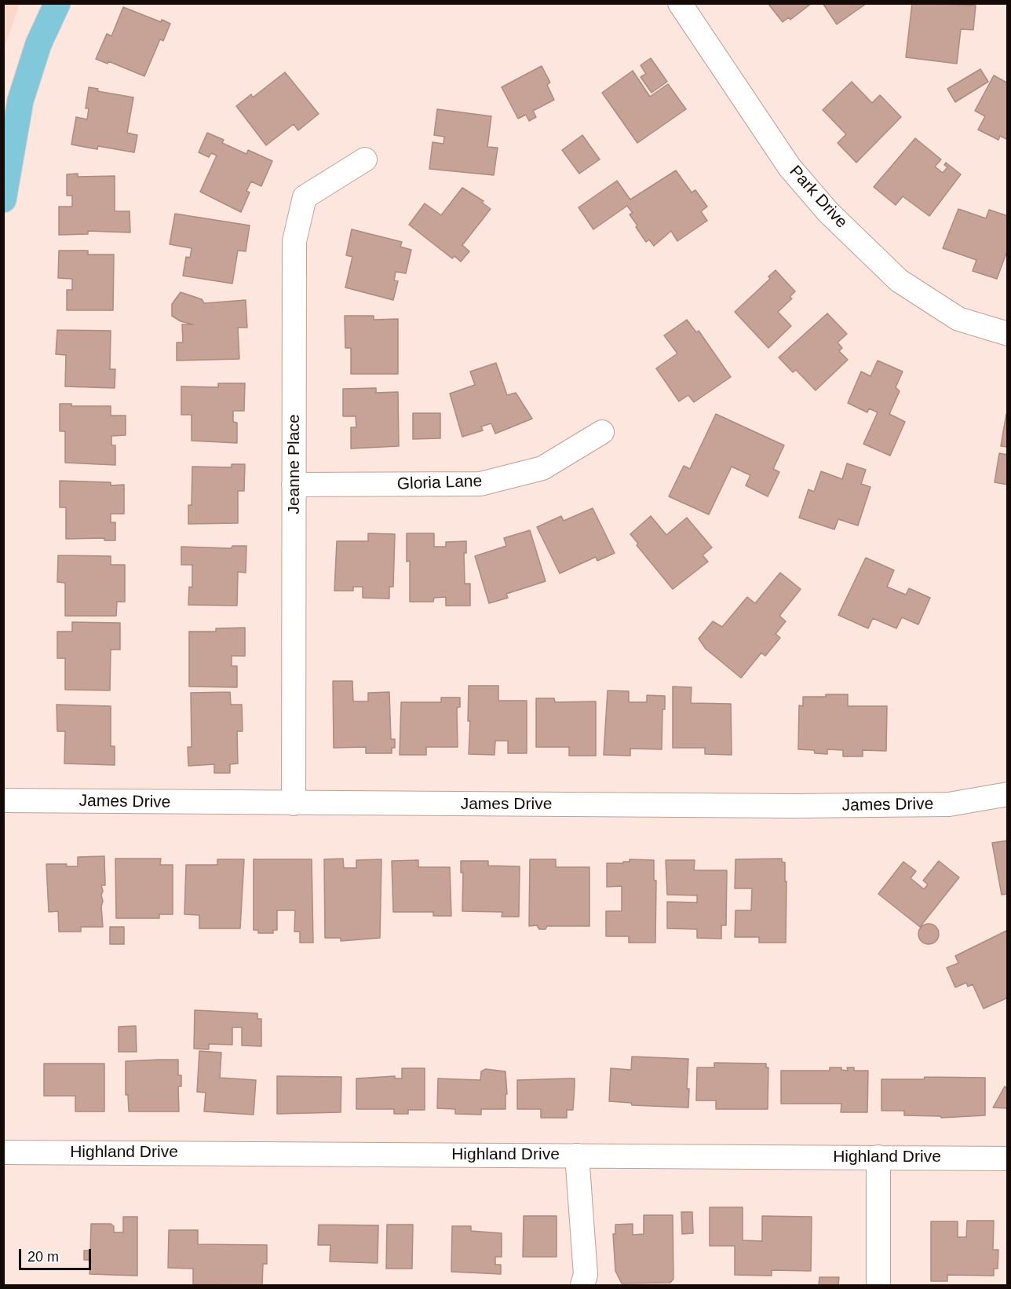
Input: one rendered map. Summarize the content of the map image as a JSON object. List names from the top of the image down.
{
  "streets": {
    "street": [
      "Park Drive",
      "Jeanne Place",
      "Gloria Lane",
      "James Drive",
      "Highland Drive"
    ]
  },
  "crossings": [
    ["Jeanne Place", "Gloria Lane"],
    ["Jeanne Place", "James Drive"]
  ],
  "scale_bar": "20 m"
}
